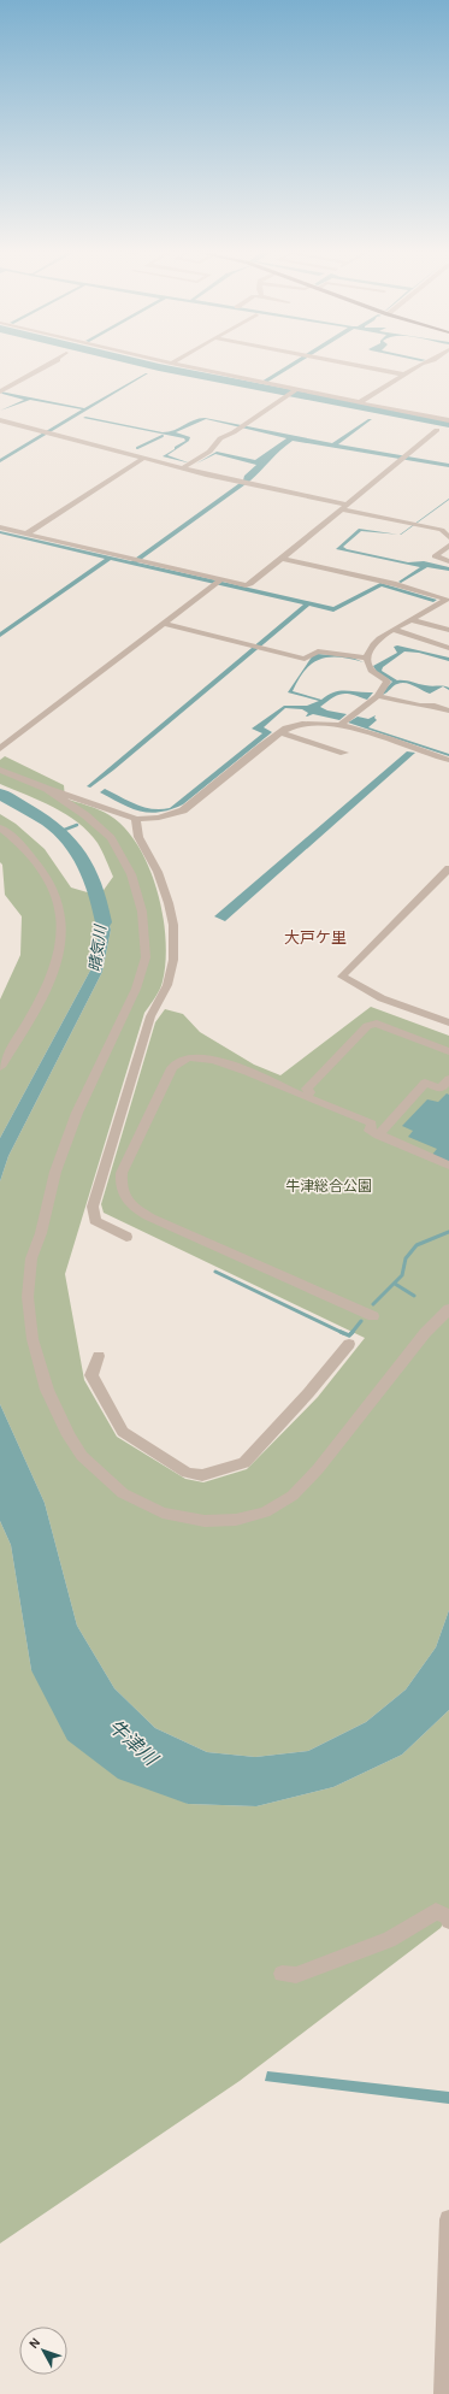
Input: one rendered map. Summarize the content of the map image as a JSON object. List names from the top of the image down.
{
  "districts": ["大戸ケ里"],
  "water": ["晴気川", "牛津川"],
  "parks": ["牛津総合公園"],
  "north": "top left"
}
